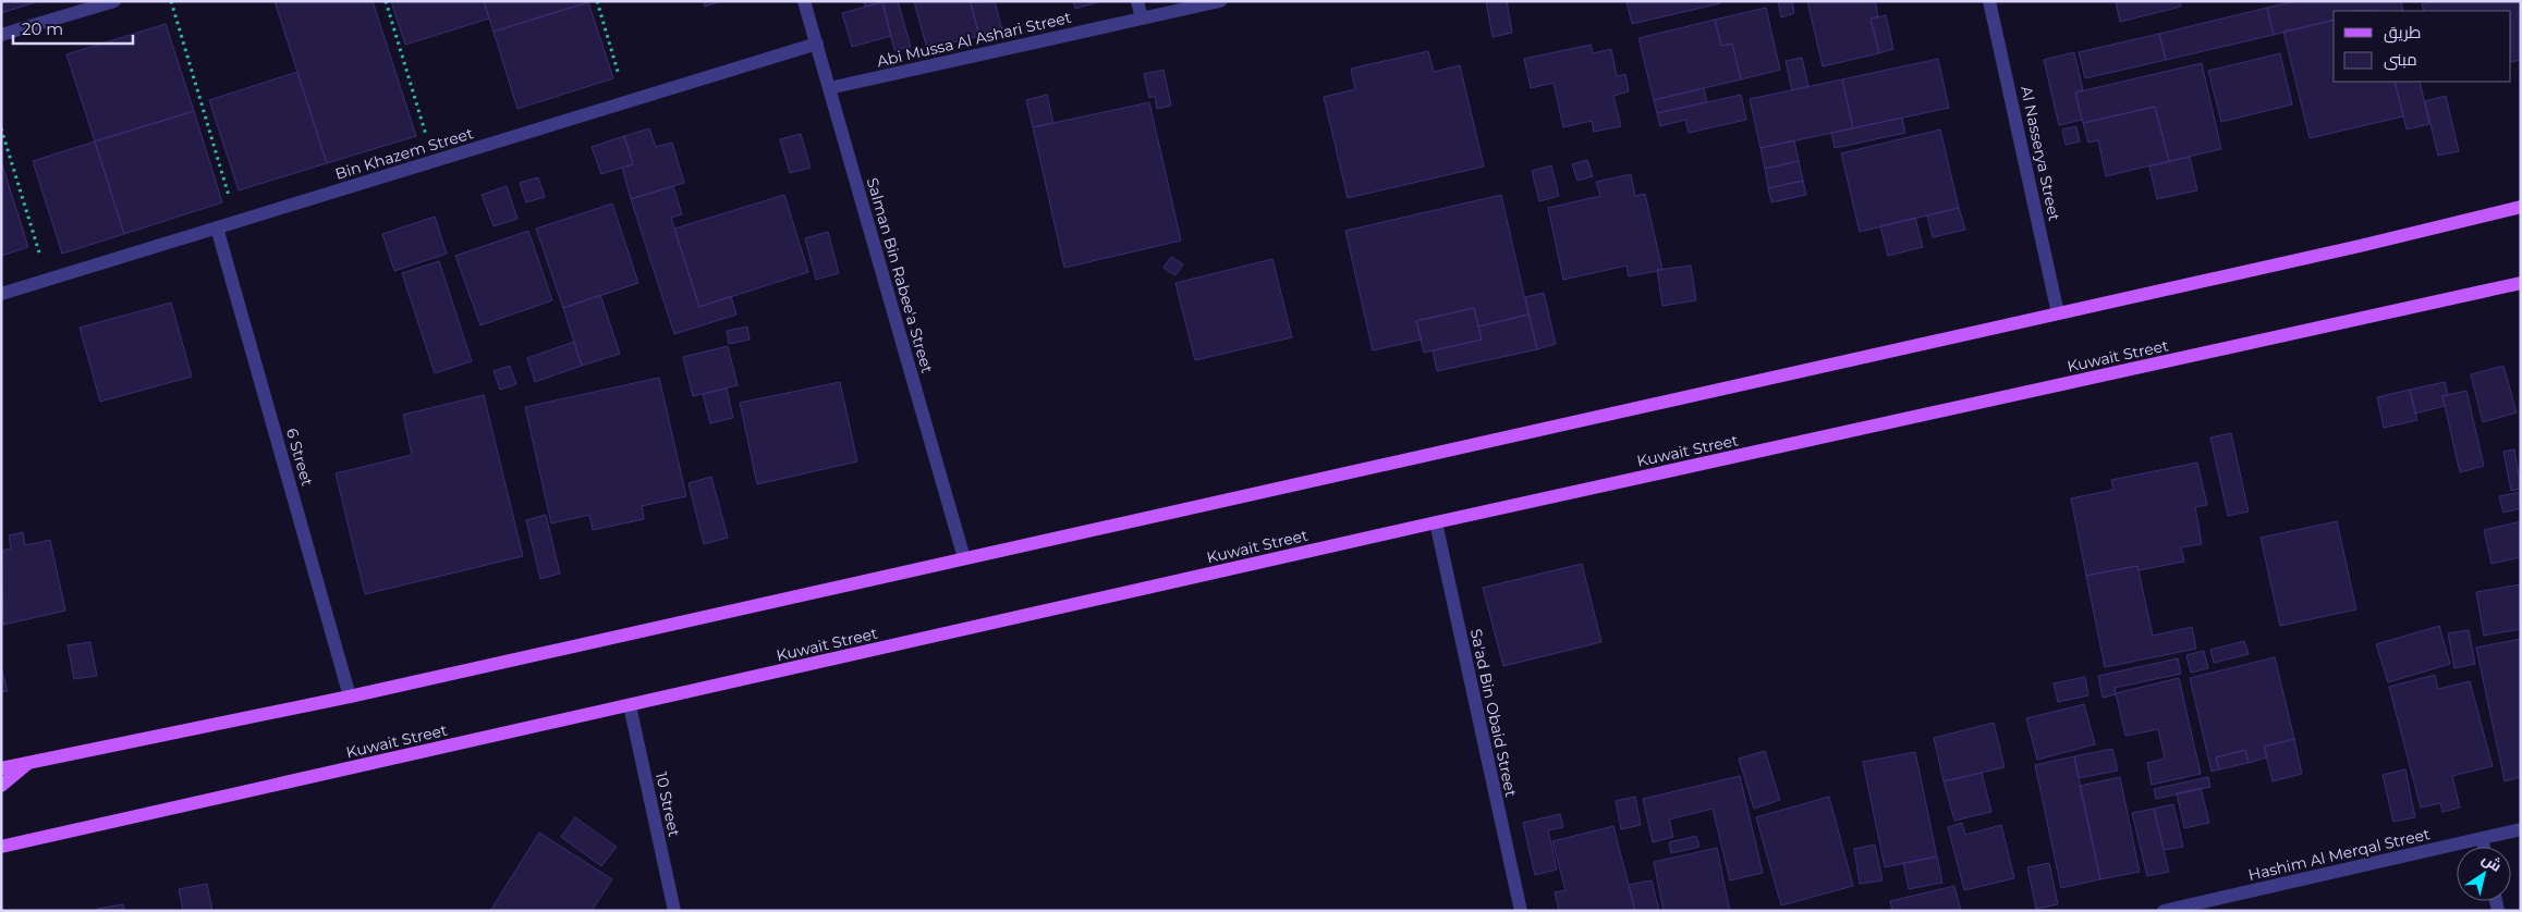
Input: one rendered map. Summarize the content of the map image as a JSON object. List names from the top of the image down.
{
  "streets": {
    "main road": ["Kuwait Street"],
    "street": [
      "Abi Mussa Al Ashari Street",
      "Bin Khazem Street",
      "Al Nasserya Street",
      "Salman Bin Rabee'a Street",
      "6 Street",
      "Sa'ad Bin Obaid Street",
      "10 Street",
      "Hashim Al Merqal Street"
    ]
  },
  "crossings": [
    ["Abi Mussa Al Ashari Street", "Salman Bin Rabee'a Street"],
    ["Bin Khazem Street", "Salman Bin Rabee'a Street"],
    ["Bin Khazem Street", "6 Street"],
    ["Kuwait Street", "Sa'ad Bin Obaid Street"],
    ["Kuwait Street", "10 Street"]
  ],
  "legend": ["طريق", "مبنى"],
  "scale_bar": "20 m",
  "north": "top right"
}
